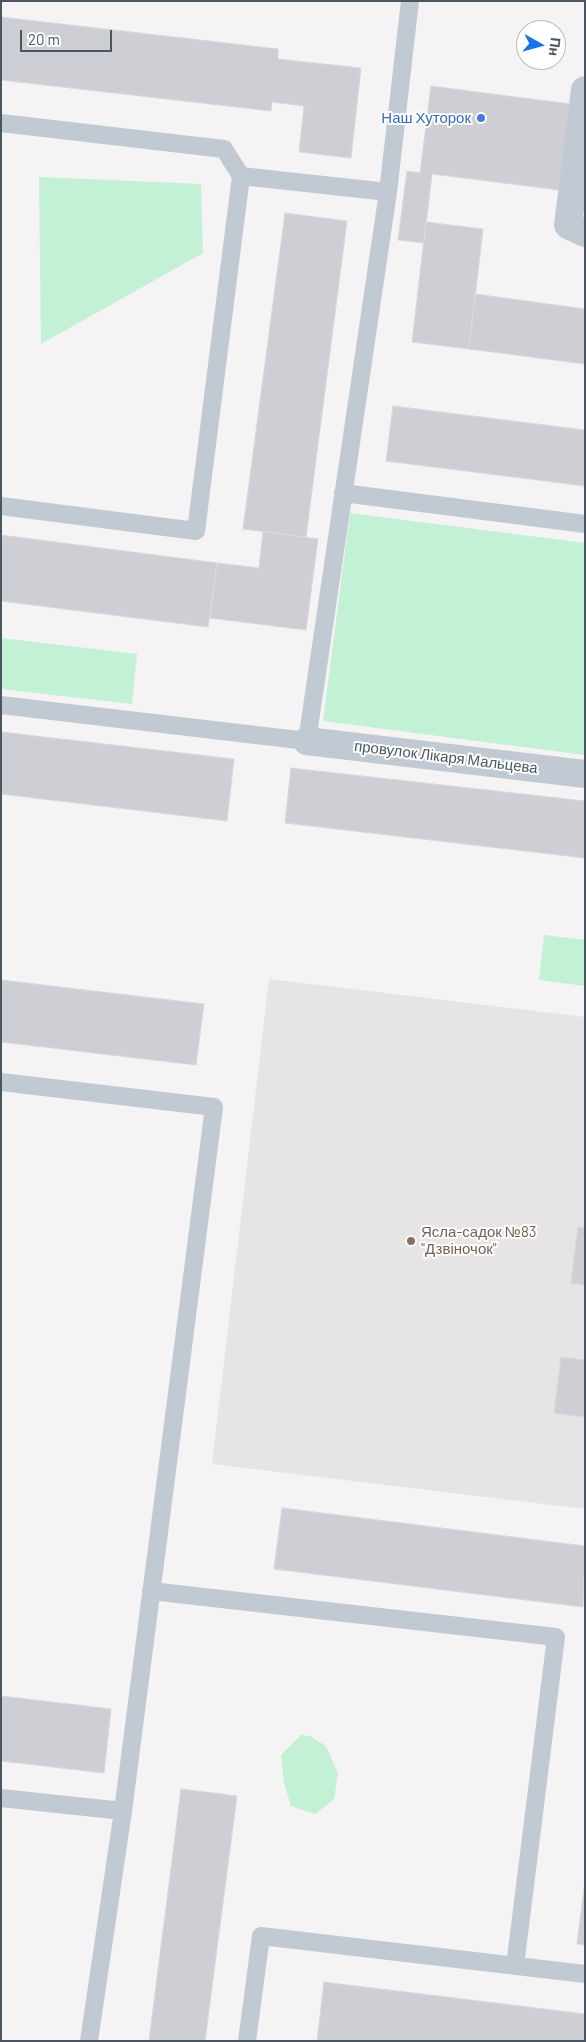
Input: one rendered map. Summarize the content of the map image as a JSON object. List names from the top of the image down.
{
  "streets": {
    "street": ["провулок Лікаря Мальцева"]
  },
  "places": ["Наш Хуторок", "Ясла-садок №83 \"Дзвіночок\""],
  "scale_bar": "20 m",
  "north": "right"
}
